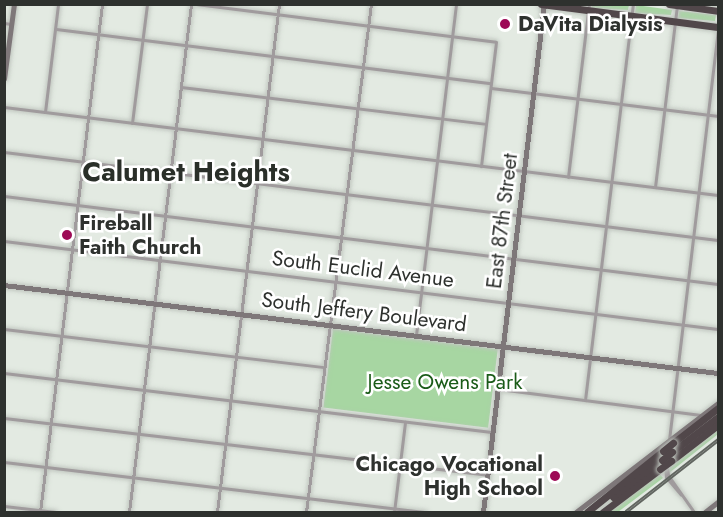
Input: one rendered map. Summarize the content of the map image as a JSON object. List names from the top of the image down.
{
  "streets": {
    "main road": ["East 87th Street", "South Jeffery Boulevard"],
    "street": ["South Euclid Avenue"]
  },
  "crossings": [
    ["East 87th Street", "South Euclid Avenue"],
    ["East 87th Street", "South Jeffery Boulevard"]
  ],
  "districts": ["Calumet Heights"],
  "parks": ["Jesse Owens Park"],
  "places": ["DaVita Dialysis", "Fireball Faith Church", "Chicago Vocational High School"]
}
